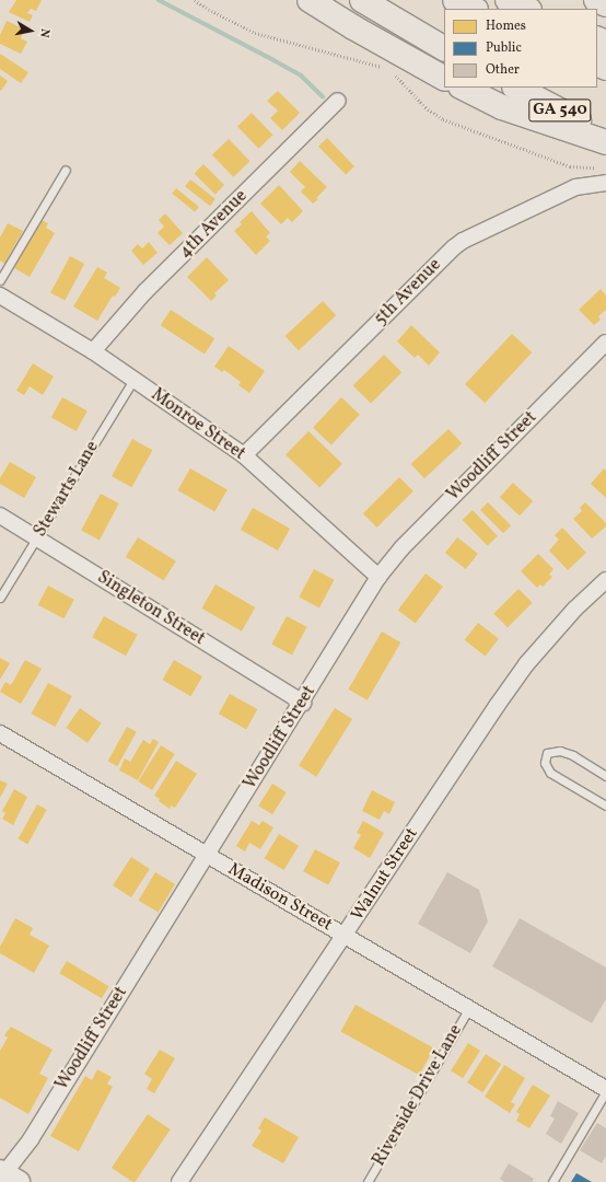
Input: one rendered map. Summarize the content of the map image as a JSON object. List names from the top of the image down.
{
  "streets": {
    "highway": ["GA 540"],
    "street": [
      "4th Avenue",
      "5th Avenue",
      "Monroe Street",
      "Woodliff Street",
      "Singleton Street",
      "Walnut Street",
      "Madison Street"
    ],
    "lane": ["Stewarts Lane", "Riverside Drive Lane"]
  },
  "crossings": [
    ["4th Avenue", "Monroe Street"],
    ["5th Avenue", "Monroe Street"],
    ["Monroe Street", "Woodliff Street"],
    ["Monroe Street", "Stewarts Lane"],
    ["Woodliff Street", "Singleton Street"],
    ["Woodliff Street", "Madison Street"],
    ["Stewarts Lane", "Singleton Street"],
    ["Walnut Street", "Madison Street"],
    ["Madison Street", "Riverside Drive Lane"]
  ],
  "legend": ["Homes", "Public", "Other"],
  "north": "right"
}
